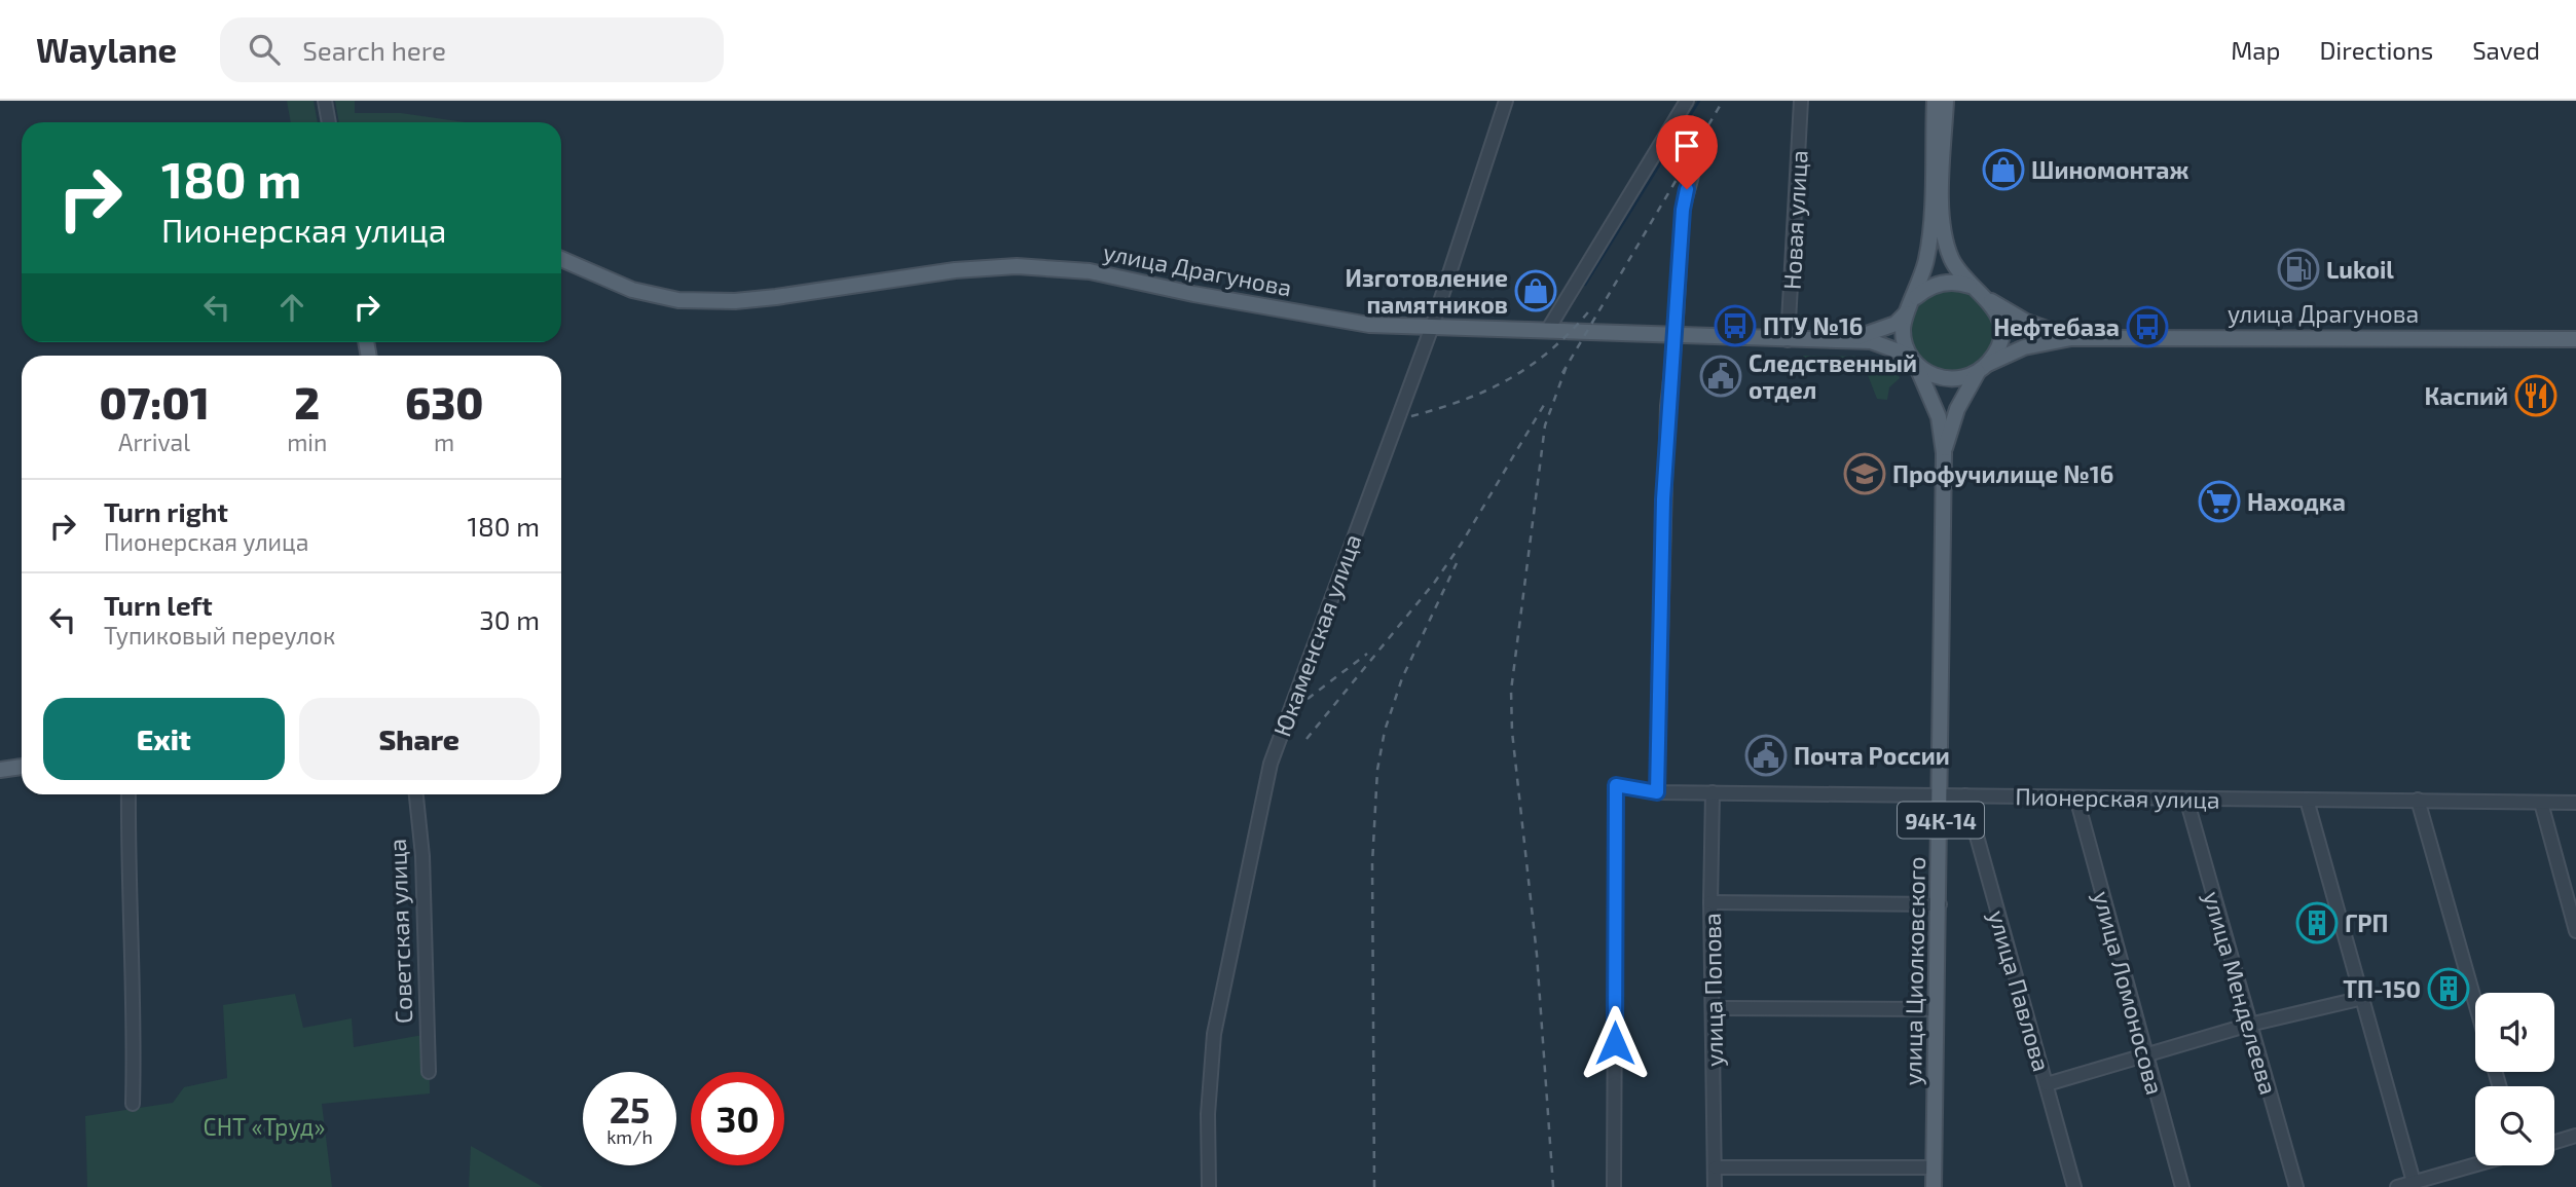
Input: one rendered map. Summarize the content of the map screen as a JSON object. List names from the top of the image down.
{
  "streets": {
    "main road": ["улица Драгунова", "94К-14", "улица Циолковского"],
    "street": [
      "Новая улица",
      "Юкаменская улица",
      "Пионерская улица",
      "Советская улица",
      "улица Попова",
      "улица Павлова",
      "улица Ломоносова",
      "улица Менделеева"
    ]
  },
  "crossings": [
    ["Новая улица", "улица Драгунова"],
    ["улица Драгунова", "Юкаменская улица"],
    ["улица Драгунова", "улица Циолковского"],
    ["Пионерская улица", "улица Циолковского"],
    ["Пионерская улица", "улица Попова"],
    ["Пионерская улица", "улица Павлова"],
    ["Пионерская улица", "улица Ломоносова"],
    ["Пионерская улица", "улица Менделеева"]
  ],
  "parks": ["СНТ «Труд»"],
  "places": {
    "shop": ["Шиномонтаж", "Изготовление памятников"],
    "fuel station": ["Lukoil"],
    "bus stop": ["ПТУ №16", "Нефтебаза"],
    "public building": ["Следственный отдел", "Почта России"],
    "restaurant": ["Каспий"],
    "school or university": ["Профучилище №16"],
    "supermarket": ["Находка"],
    "building": ["ГРП", "ТП-150"]
  },
  "page": {
    "header": "Waylane",
    "search": "Search here",
    "nav": ["Map", "Directions", "Saved"],
    "turn": ["180 m", "Пионерская улица"],
    "eta": [
      "07:01",
      "Arrival",
      "2",
      "min",
      "630",
      "m"
    ],
    "list": [
      {
        "name": "Turn right",
        "note": "Пионерская улица",
        "value": "180 m"
      },
      {
        "name": "Turn left",
        "note": "Тупиковый переулок",
        "value": "30 m"
      }
    ],
    "buttons": ["Exit", "Share"],
    "speed": "25 km/h",
    "limit": "30"
  }
}
